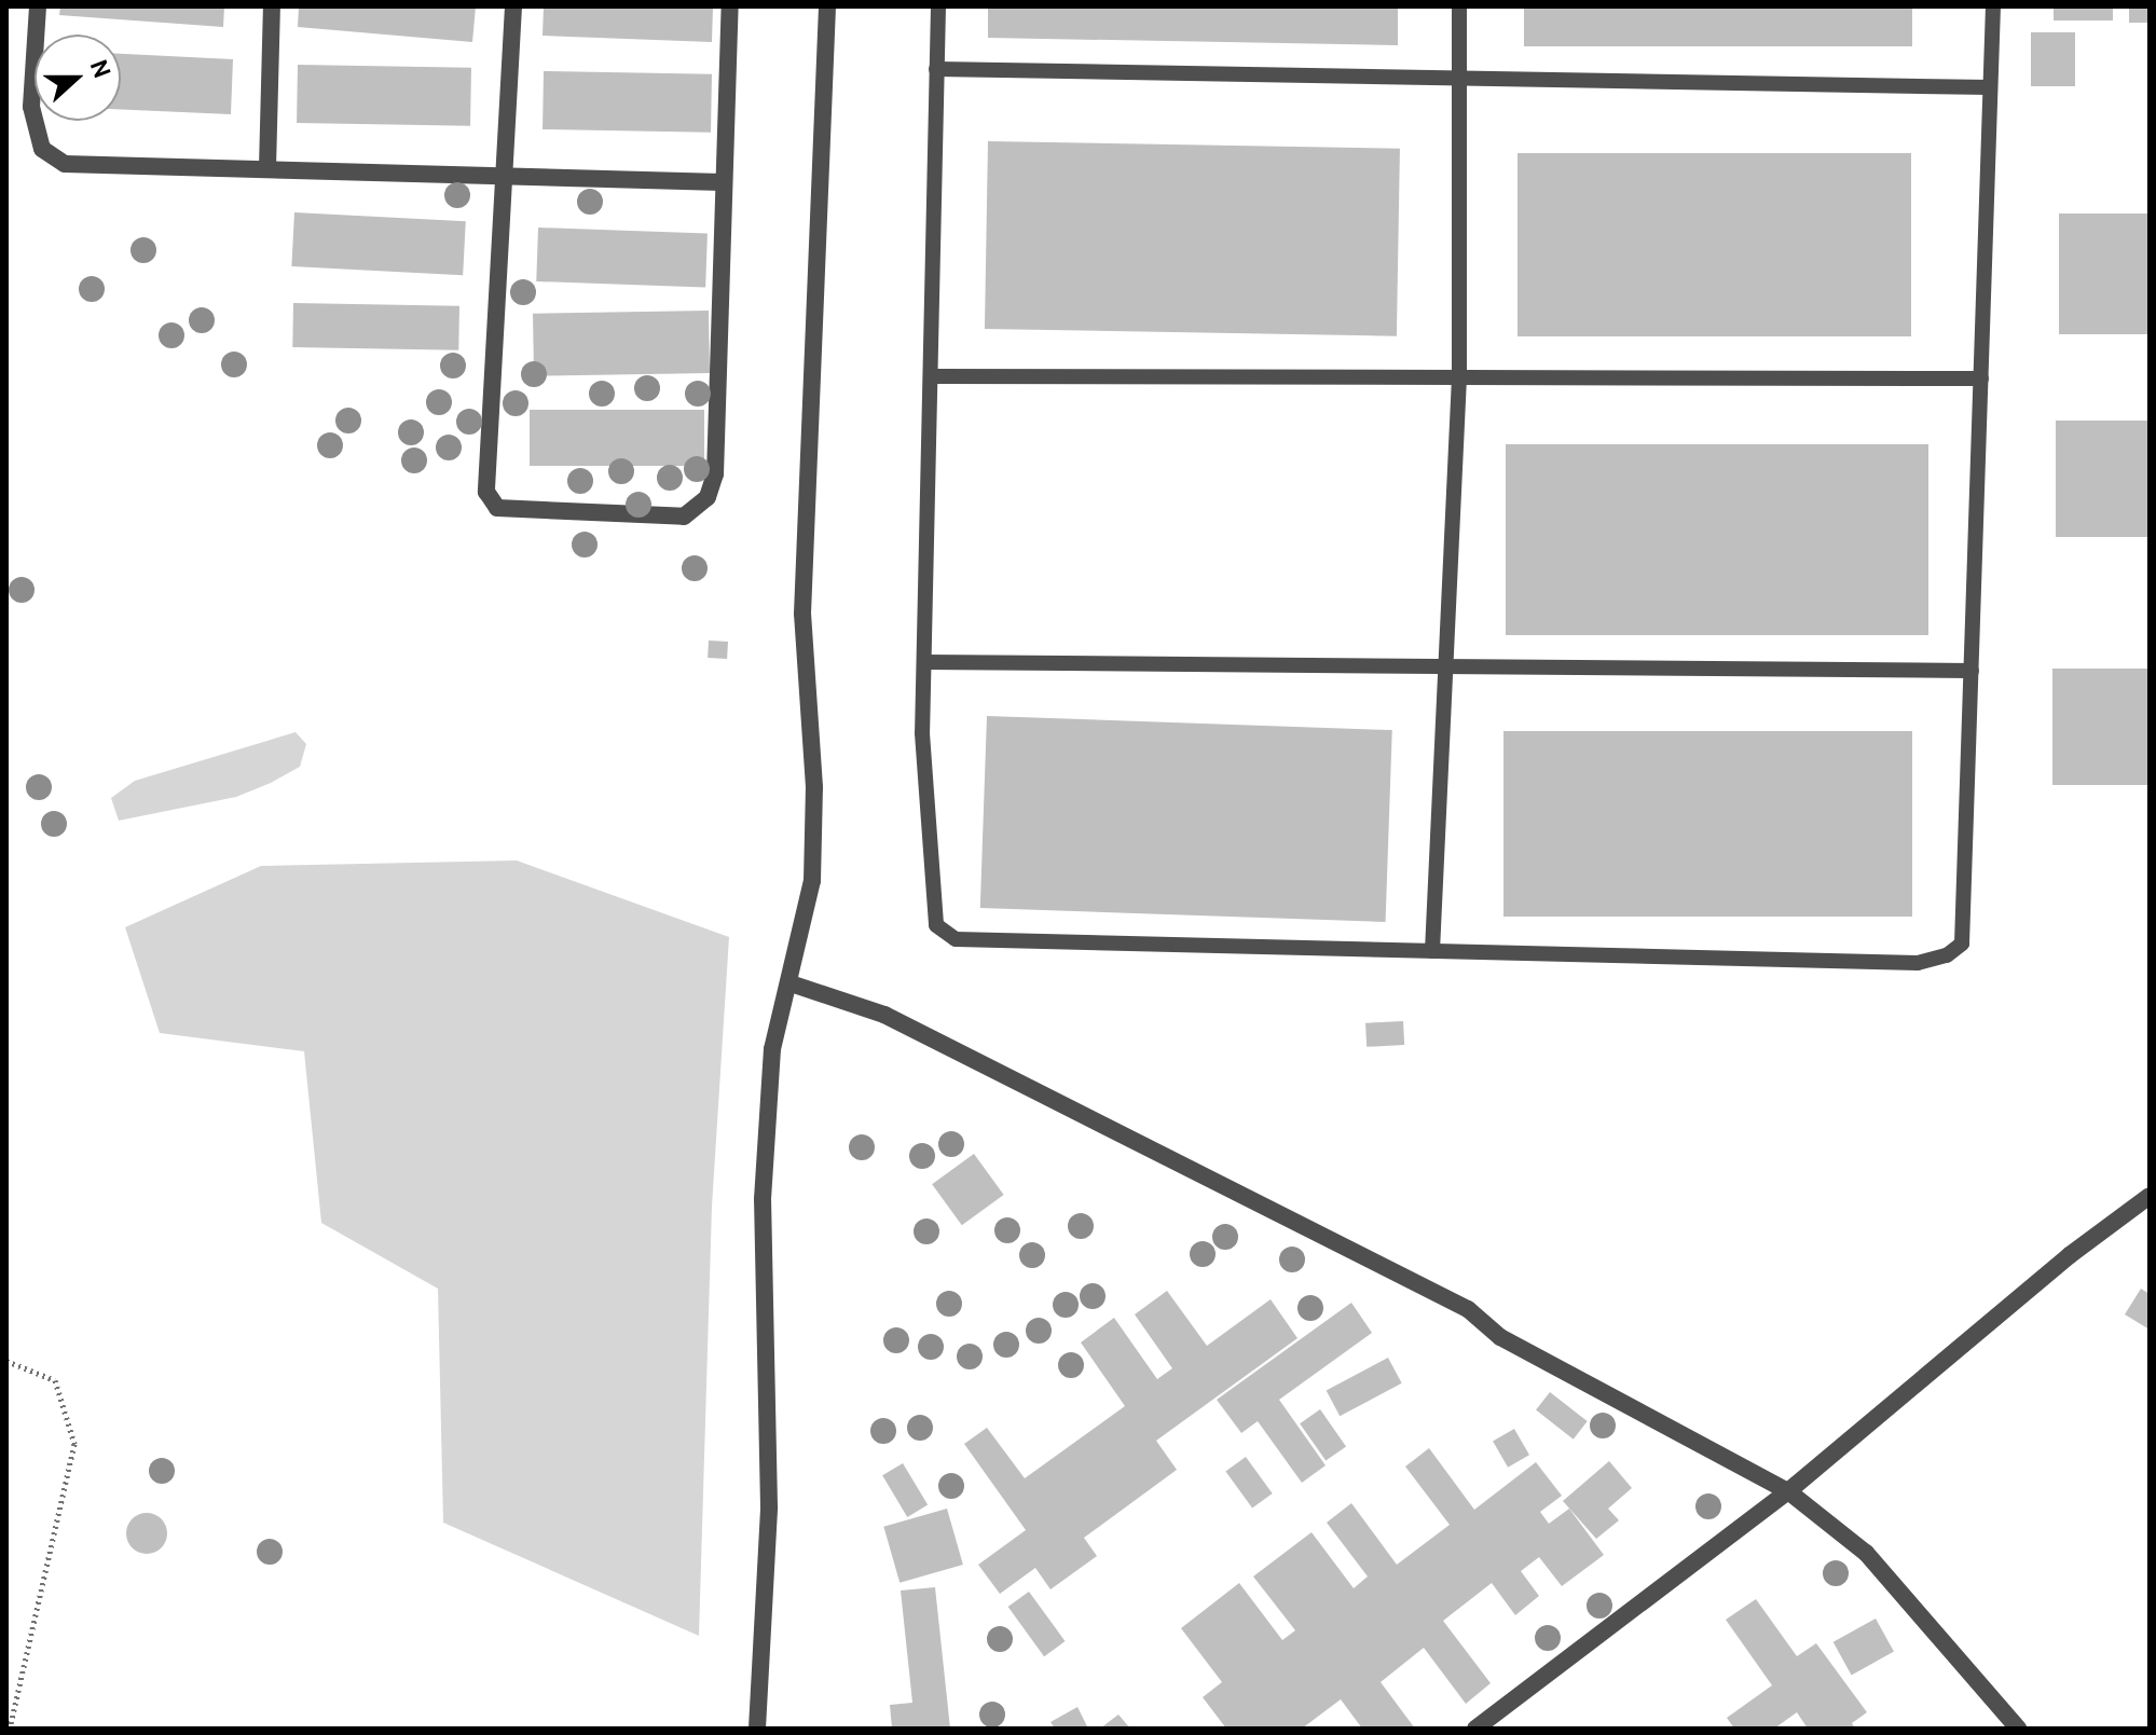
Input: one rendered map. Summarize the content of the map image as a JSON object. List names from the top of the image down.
{
  "north": "right"
}
